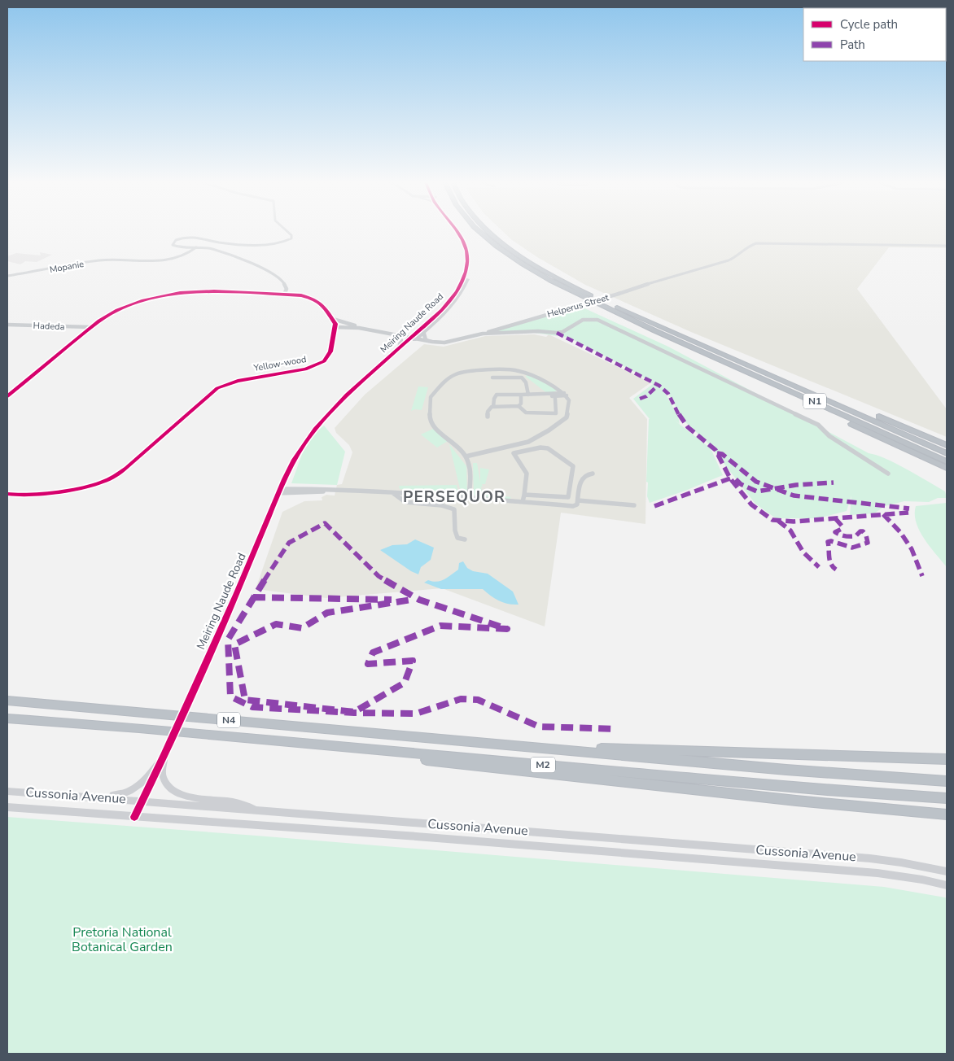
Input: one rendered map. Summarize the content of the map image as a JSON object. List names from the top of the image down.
{
  "streets": {
    "highway": ["N1", "N4", "M2"],
    "street": [
      "Mopanie",
      "Helperus Street",
      "Meiring Naude Road",
      "Hadeda",
      "Yellow-wood",
      "Cussonia Avenue"
    ]
  },
  "crossings": [
    ["Meiring Naude Road", "Cussonia Avenue"],
    ["N4", "M2"]
  ],
  "districts": ["PERSEQUOR"],
  "parks": ["Pretoria National Botanical Garden"],
  "legend": ["Cycle path", "Path"]
}
